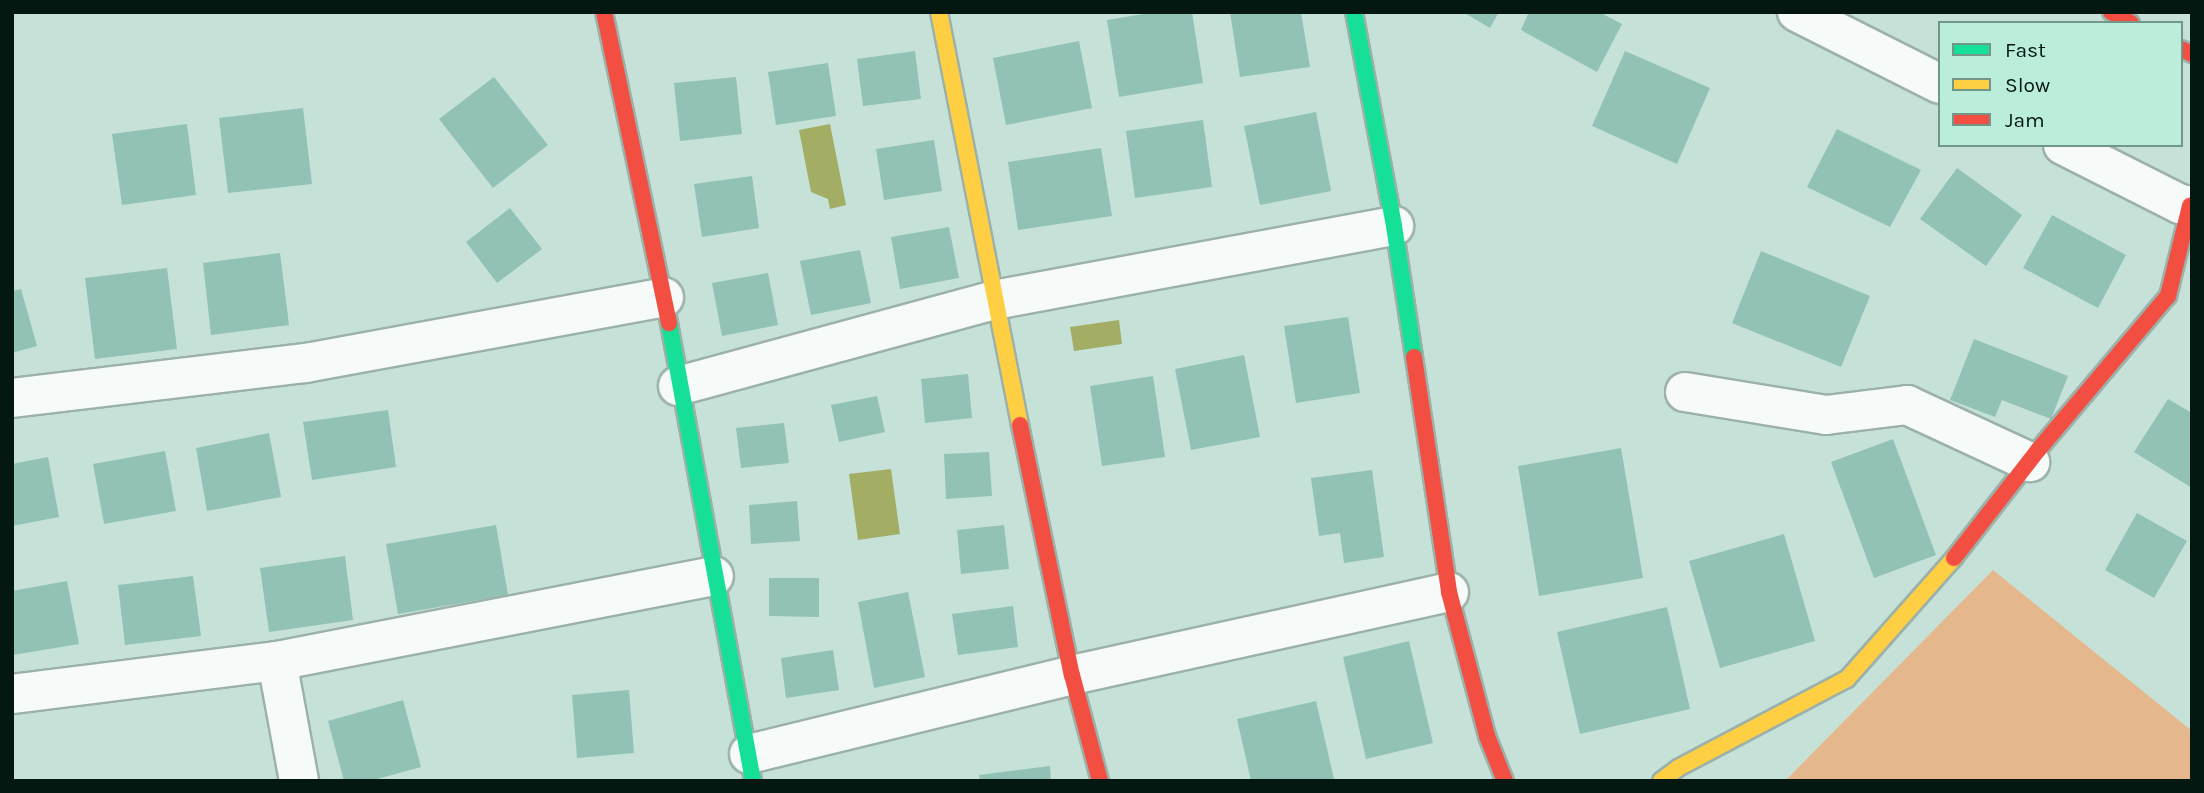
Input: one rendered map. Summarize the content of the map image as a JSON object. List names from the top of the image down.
{
  "legend": ["Fast", "Slow", "Jam"]
}
